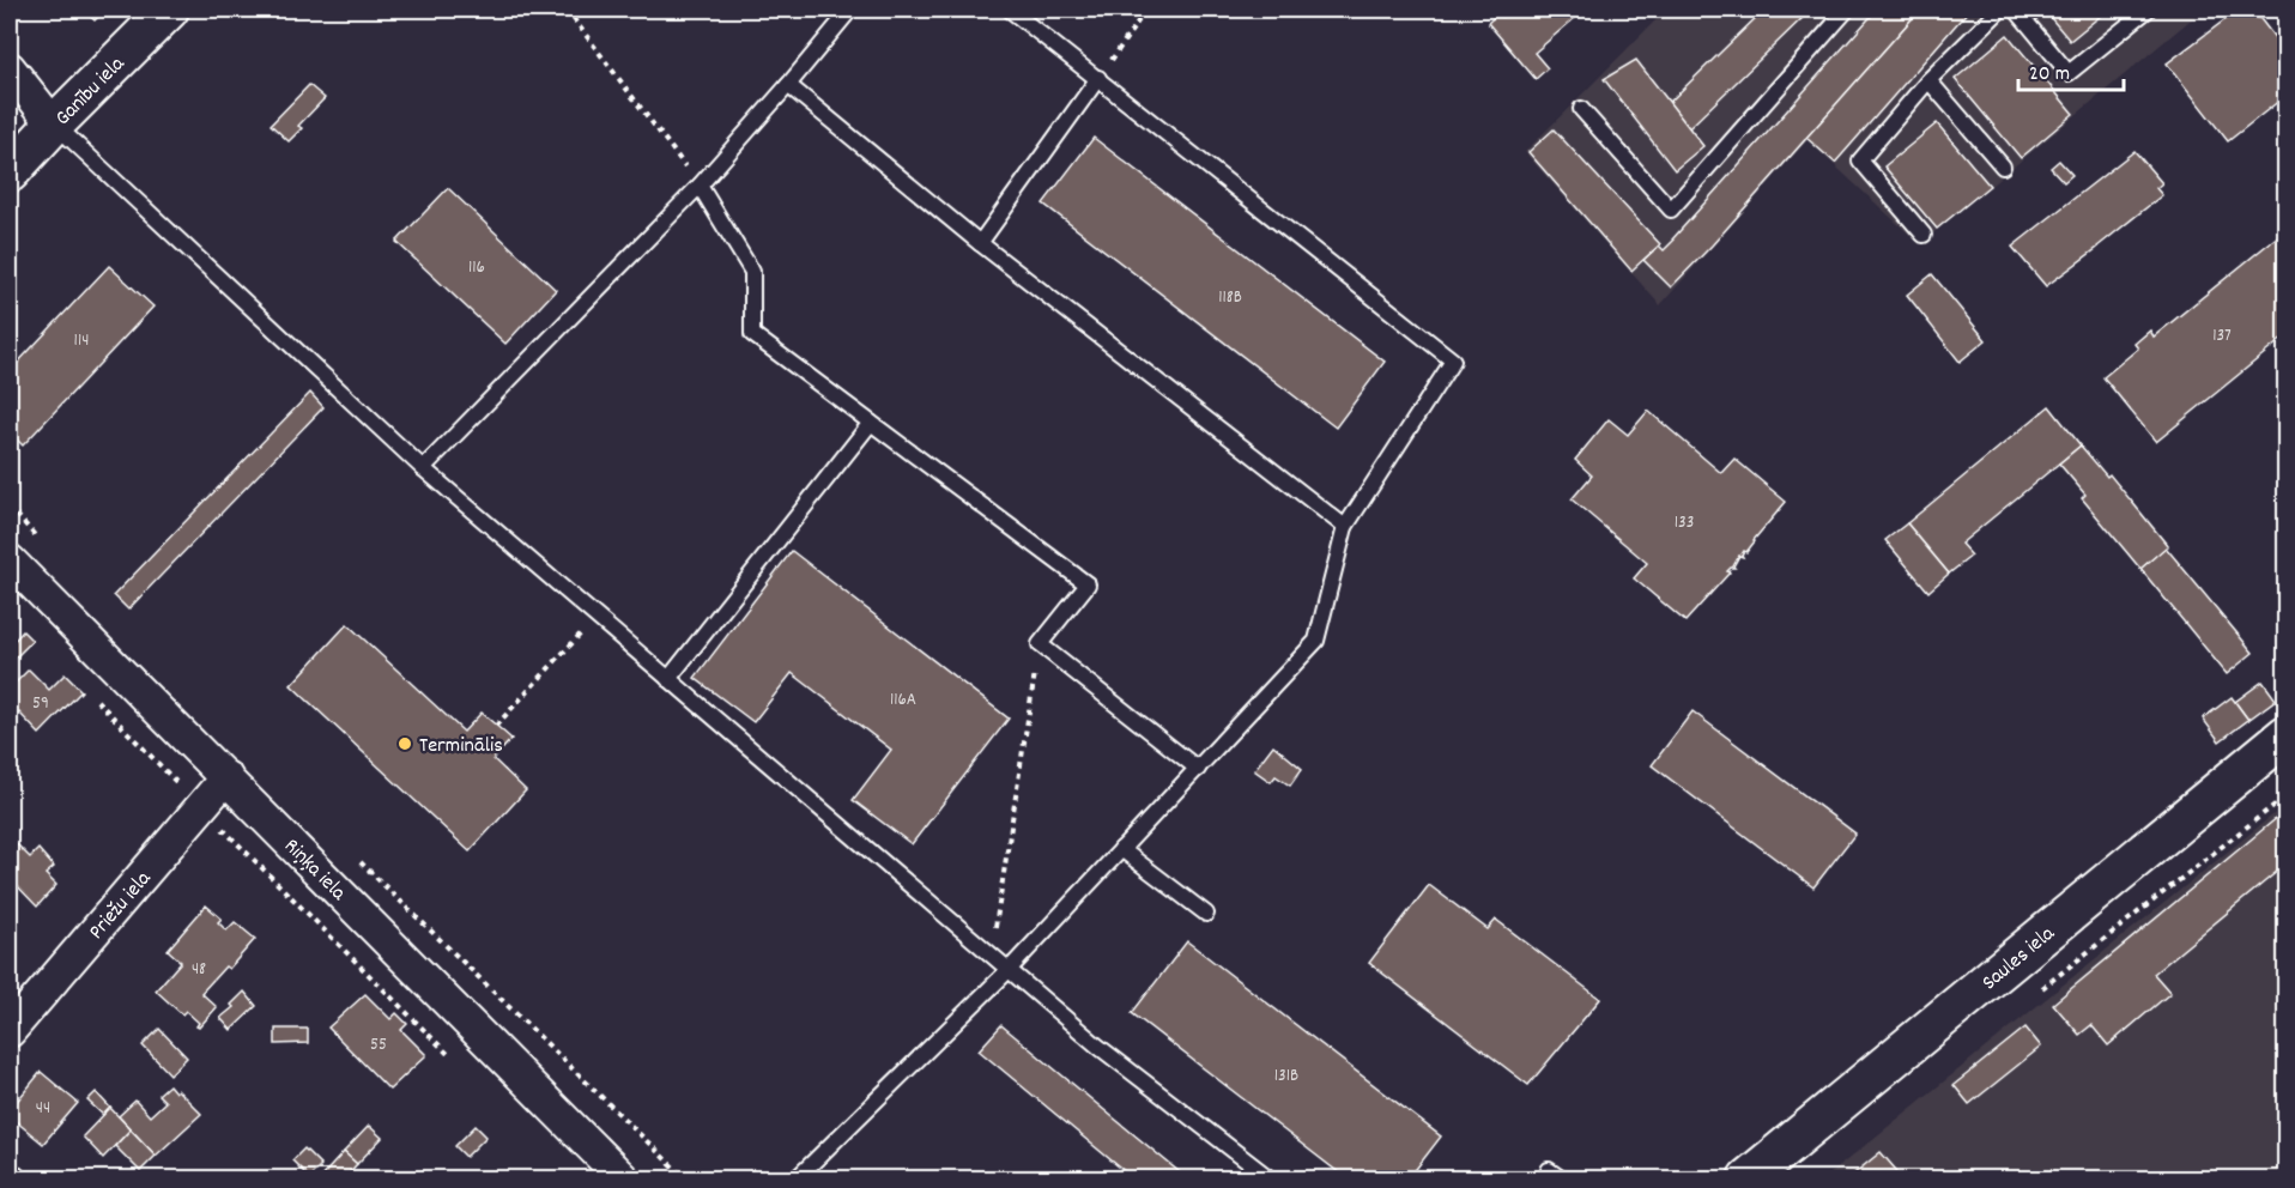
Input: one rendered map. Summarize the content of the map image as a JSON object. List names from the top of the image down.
{
  "streets": {
    "street": [
      "Ganību iela",
      "Riņķa iela",
      "Priežu iela",
      "Saules iela"
    ]
  },
  "crossings": [
    ["Riņķa iela", "Priežu iela"]
  ],
  "places": ["Terminālis"],
  "house_numbers": [
    "116",
    "118B",
    "137",
    "114",
    "133",
    "116A",
    "59",
    "48",
    "55",
    "131B",
    "44"
  ],
  "scale_bar": "20 m"
}
